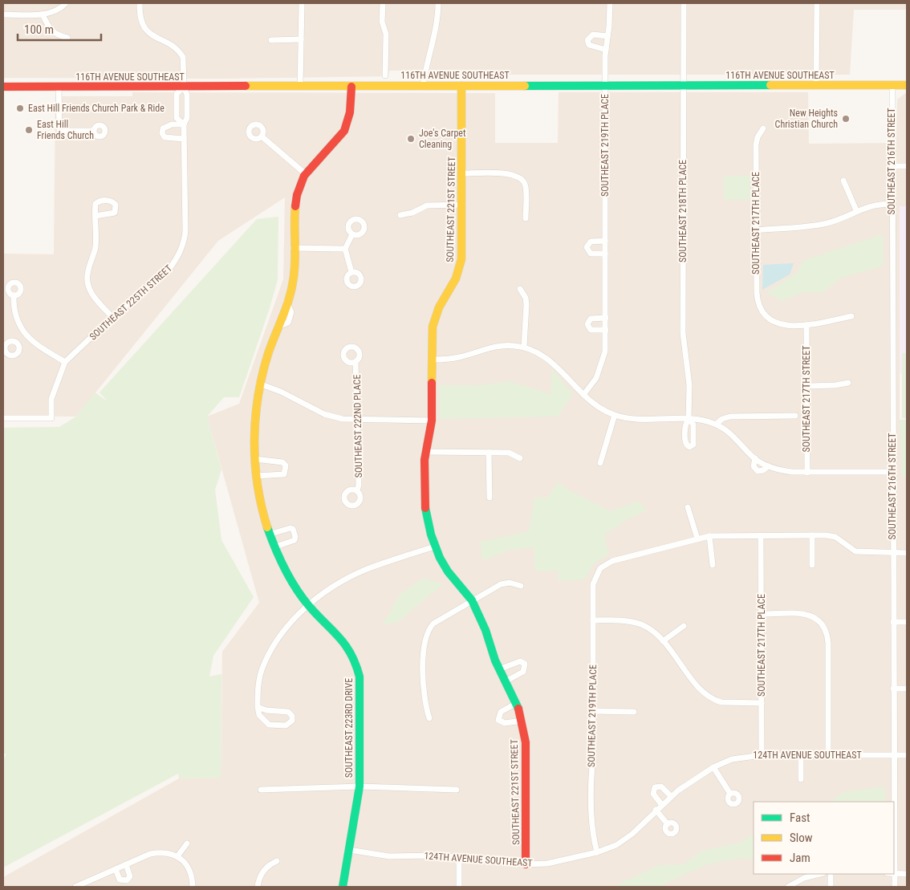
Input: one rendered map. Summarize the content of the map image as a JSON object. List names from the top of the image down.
{
  "streets": {
    "street": [
      "116TH AVENUE SOUTHEAST",
      "SOUTHEAST 219TH PLACE",
      "SOUTHEAST 216TH STREET",
      "SOUTHEAST 221ST STREET",
      "SOUTHEAST 218TH PLACE",
      "SOUTHEAST 217TH PLACE",
      "SOUTHEAST 225TH STREET",
      "SOUTHEAST 217TH STREET",
      "SOUTHEAST 222ND PLACE",
      "SOUTHEAST 223RD DRIVE",
      "124TH AVENUE SOUTHEAST"
    ]
  },
  "crossings": [
    ["116TH AVENUE SOUTHEAST", "SOUTHEAST 219TH PLACE"],
    ["116TH AVENUE SOUTHEAST", "SOUTHEAST 216TH STREET"],
    ["116TH AVENUE SOUTHEAST", "SOUTHEAST 221ST STREET"],
    ["116TH AVENUE SOUTHEAST", "SOUTHEAST 218TH PLACE"],
    ["116TH AVENUE SOUTHEAST", "SOUTHEAST 225TH STREET"],
    ["116TH AVENUE SOUTHEAST", "SOUTHEAST 223RD DRIVE"],
    ["SOUTHEAST 219TH PLACE", "124TH AVENUE SOUTHEAST"],
    ["SOUTHEAST 216TH STREET", "124TH AVENUE SOUTHEAST"],
    ["SOUTHEAST 221ST STREET", "124TH AVENUE SOUTHEAST"],
    ["SOUTHEAST 217TH PLACE", "SOUTHEAST 217TH STREET"],
    ["SOUTHEAST 217TH PLACE", "124TH AVENUE SOUTHEAST"],
    ["SOUTHEAST 223RD DRIVE", "124TH AVENUE SOUTHEAST"]
  ],
  "places": [
    "East Hill Friends Church Park & Ride",
    "New Heights Christian Church",
    "East Hill Friends Church",
    "Joe's Carpet Cleaning"
  ],
  "legend": ["Fast", "Slow", "Jam"],
  "scale_bar": "100 m"
}
